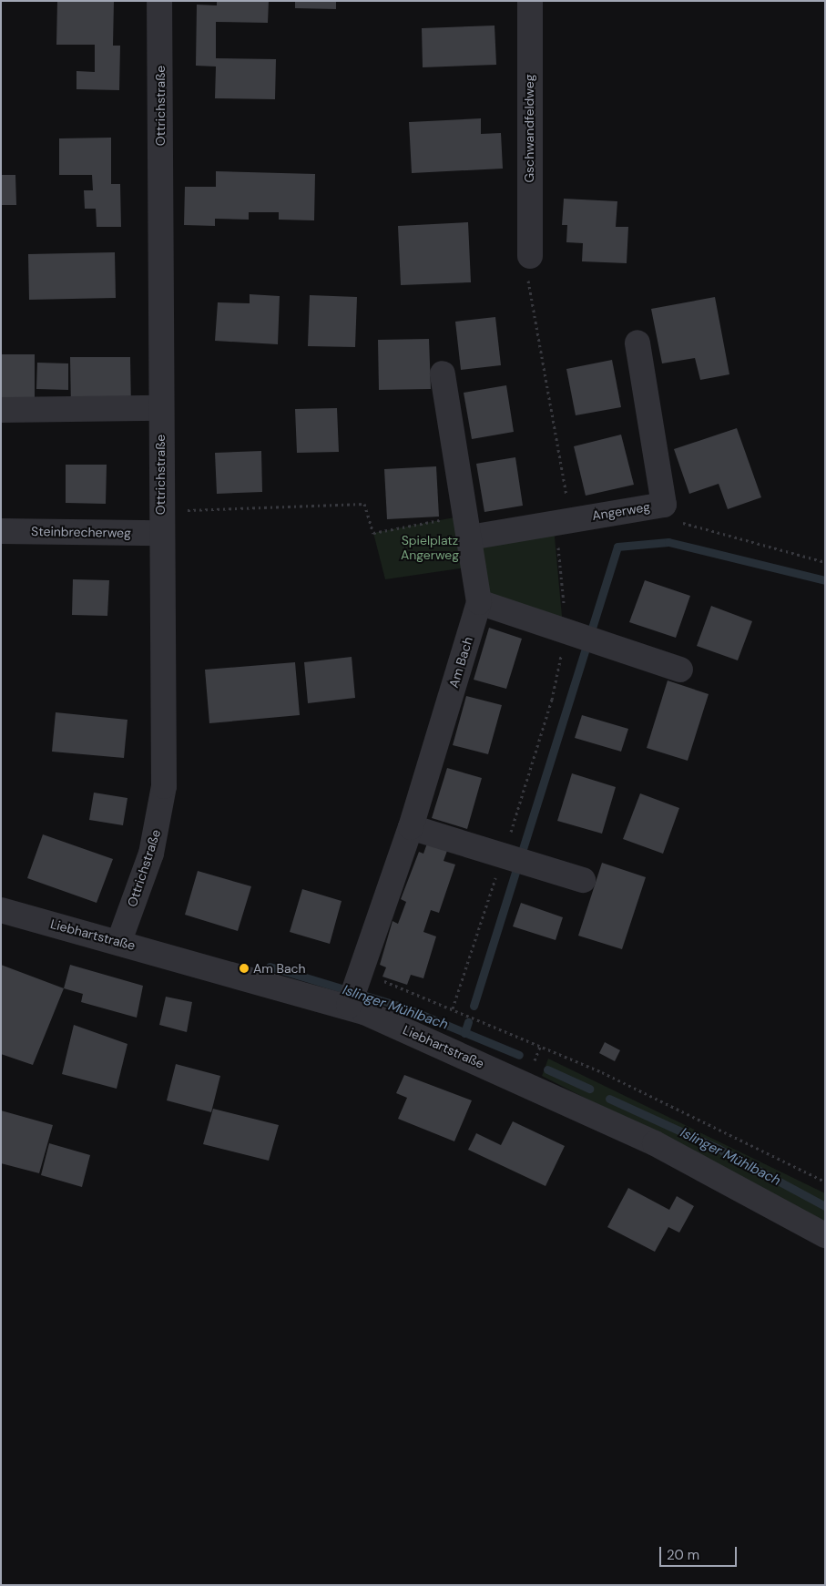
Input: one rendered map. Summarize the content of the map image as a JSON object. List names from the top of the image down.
{
  "streets": {
    "street": [
      "Ottrichstraße",
      "Gschwandfeldweg",
      "Angerweg",
      "Steinbrecherweg",
      "Am Bach",
      "Liebhartstraße"
    ]
  },
  "crossings": [
    ["Ottrichstraße", "Steinbrecherweg"],
    ["Ottrichstraße", "Liebhartstraße"],
    ["Angerweg", "Am Bach"],
    ["Am Bach", "Liebhartstraße"]
  ],
  "water": ["Islinger Mühlbach"],
  "parks": ["Spielplatz Angerweg"],
  "places": ["Am Bach"],
  "scale_bar": "20 m"
}
